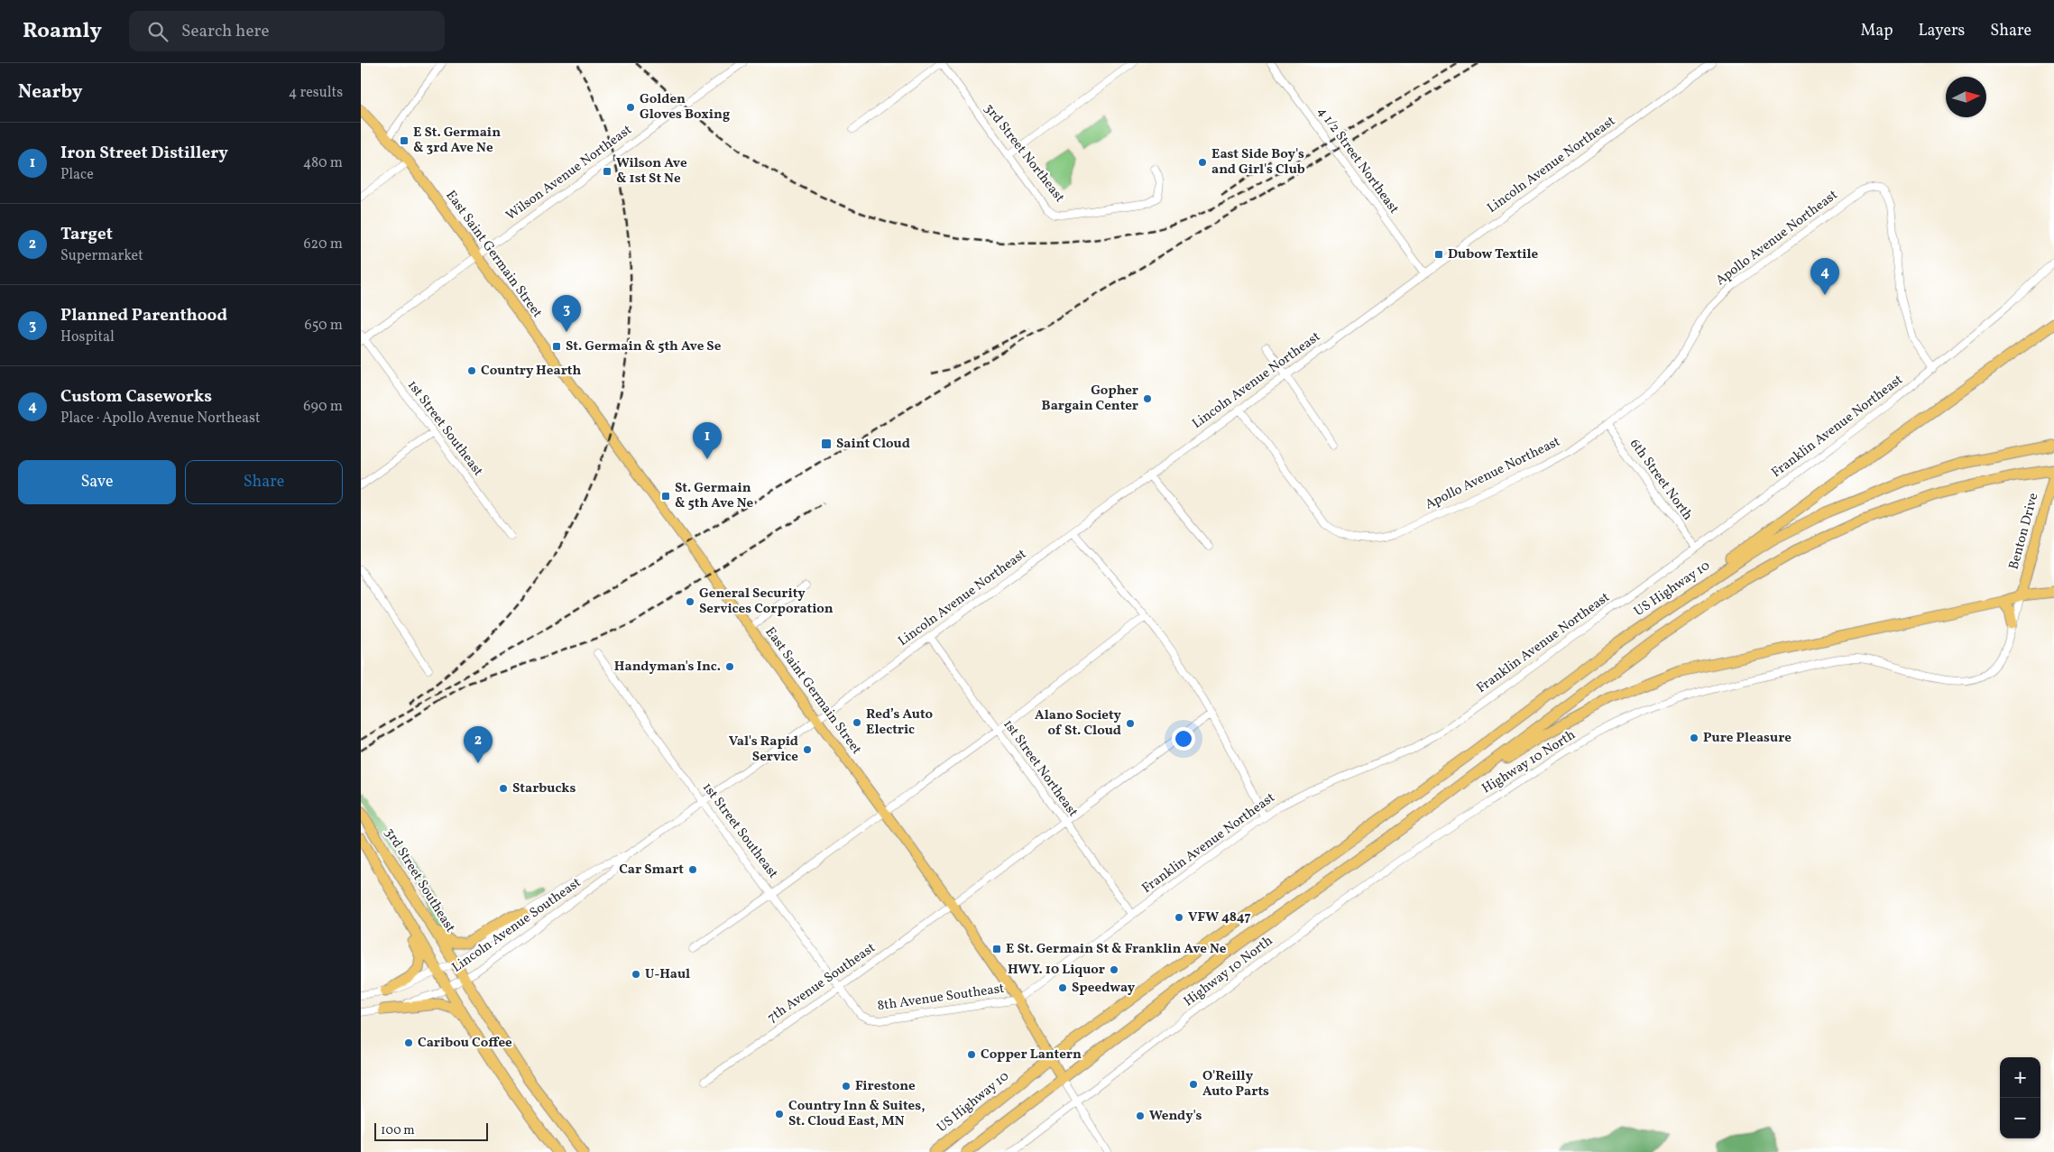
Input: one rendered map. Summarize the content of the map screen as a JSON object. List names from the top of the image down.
{
  "streets": {
    "highway": ["US Highway 10", "3rd Street Southeast"],
    "main road": ["East Saint Germain Street", "Benton Drive"],
    "street": [
      "3rd Street Northeast",
      "4 1/2 Street Northeast",
      "Lincoln Avenue Northeast",
      "Wilson Avenue Northeast",
      "Apollo Avenue Northeast",
      "Franklin Avenue Northeast",
      "1st Street Southeast",
      "6th Street North",
      "Highway 10 North",
      "1st Street Northeast",
      "Lincoln Avenue Southeast",
      "7th Avenue Southeast",
      "8th Avenue Southeast"
    ]
  },
  "crossings": [
    ["4 1/2 Street Northeast", "Lincoln Avenue Northeast"],
    ["Lincoln Avenue Northeast", "Apollo Avenue Northeast"],
    ["Lincoln Avenue Northeast", "East Saint Germain Street"],
    ["Lincoln Avenue Northeast", "1st Street Northeast"],
    ["Lincoln Avenue Northeast", "Lincoln Avenue Southeast"],
    ["Wilson Avenue Northeast", "East Saint Germain Street"],
    ["Wilson Avenue Northeast", "1st Street Southeast"],
    ["Apollo Avenue Northeast", "Franklin Avenue Northeast"],
    ["Apollo Avenue Northeast", "6th Street North"],
    ["East Saint Germain Street", "Franklin Avenue Northeast"],
    ["East Saint Germain Street", "US Highway 10"],
    ["East Saint Germain Street", "Highway 10 North"],
    ["East Saint Germain Street", "Lincoln Avenue Southeast"],
    ["East Saint Germain Street", "7th Avenue Southeast"],
    ["East Saint Germain Street", "8th Avenue Southeast"],
    ["Franklin Avenue Northeast", "6th Street North"],
    ["Franklin Avenue Northeast", "1st Street Northeast"],
    ["Franklin Avenue Northeast", "8th Avenue Southeast"],
    ["1st Street Southeast", "Lincoln Avenue Southeast"],
    ["1st Street Southeast", "7th Avenue Southeast"],
    ["1st Street Southeast", "8th Avenue Southeast"],
    ["Benton Drive", "Highway 10 North"],
    ["1st Street Northeast", "7th Avenue Southeast"],
    ["3rd Street Southeast", "Lincoln Avenue Southeast"]
  ],
  "places": {
    "other": [
      "Golden Gloves Boxing",
      "East Side Boy's and Girl's Club",
      "Country Hearth",
      "Gopher Bargain Center",
      "General Security Services Corporation",
      "Handyman's Inc.",
      "Red’s Auto Electric",
      "Alano Society of St. Cloud",
      "Pure Pleasure",
      "Val's Rapid Service",
      "Starbucks",
      "Car Smart",
      "VFW 4847",
      "HWY. 10 Liquor",
      "U-Haul",
      "Speedway",
      "Caribou Coffee",
      "Copper Lantern",
      "O'Reilly Auto Parts",
      "Firestone",
      "Country Inn & Suites, St. Cloud East, MN",
      "Wendy's"
    ],
    "transit": [
      "E St. Germain & 3rd Ave Ne",
      "Wilson Ave & 1st St Ne",
      "Dubow Textile",
      "St. Germain & 5th Ave Se",
      "Saint Cloud",
      "St. Germain & 5th Ave Ne",
      "E St. Germain St & Franklin Ave Ne"
    ]
  },
  "scale_bar": "100 m",
  "north": "right",
  "page": {
    "header": "Roamly",
    "search": "Search here",
    "nav": ["Map", "Layers", "Share"],
    "heading": ["Nearby", "4 results"],
    "list": [
      {
        "mark": "1",
        "name": "Iron Street Distillery",
        "note": "Place",
        "value": "480 m"
      },
      {
        "mark": "2",
        "name": "Target",
        "note": "Supermarket",
        "value": "620 m"
      },
      {
        "mark": "3",
        "name": "Planned Parenthood",
        "note": "Hospital",
        "value": "650 m"
      },
      {
        "mark": "4",
        "name": "Custom Caseworks",
        "note": "Place · Apollo Avenue Northeast",
        "value": "690 m"
      }
    ],
    "pins": [
      "4",
      "3",
      "1",
      "2"
    ],
    "buttons": ["Save", "Share"],
    "map_buttons": ["+", "−"],
    "scale": "100 m"
  }
}
